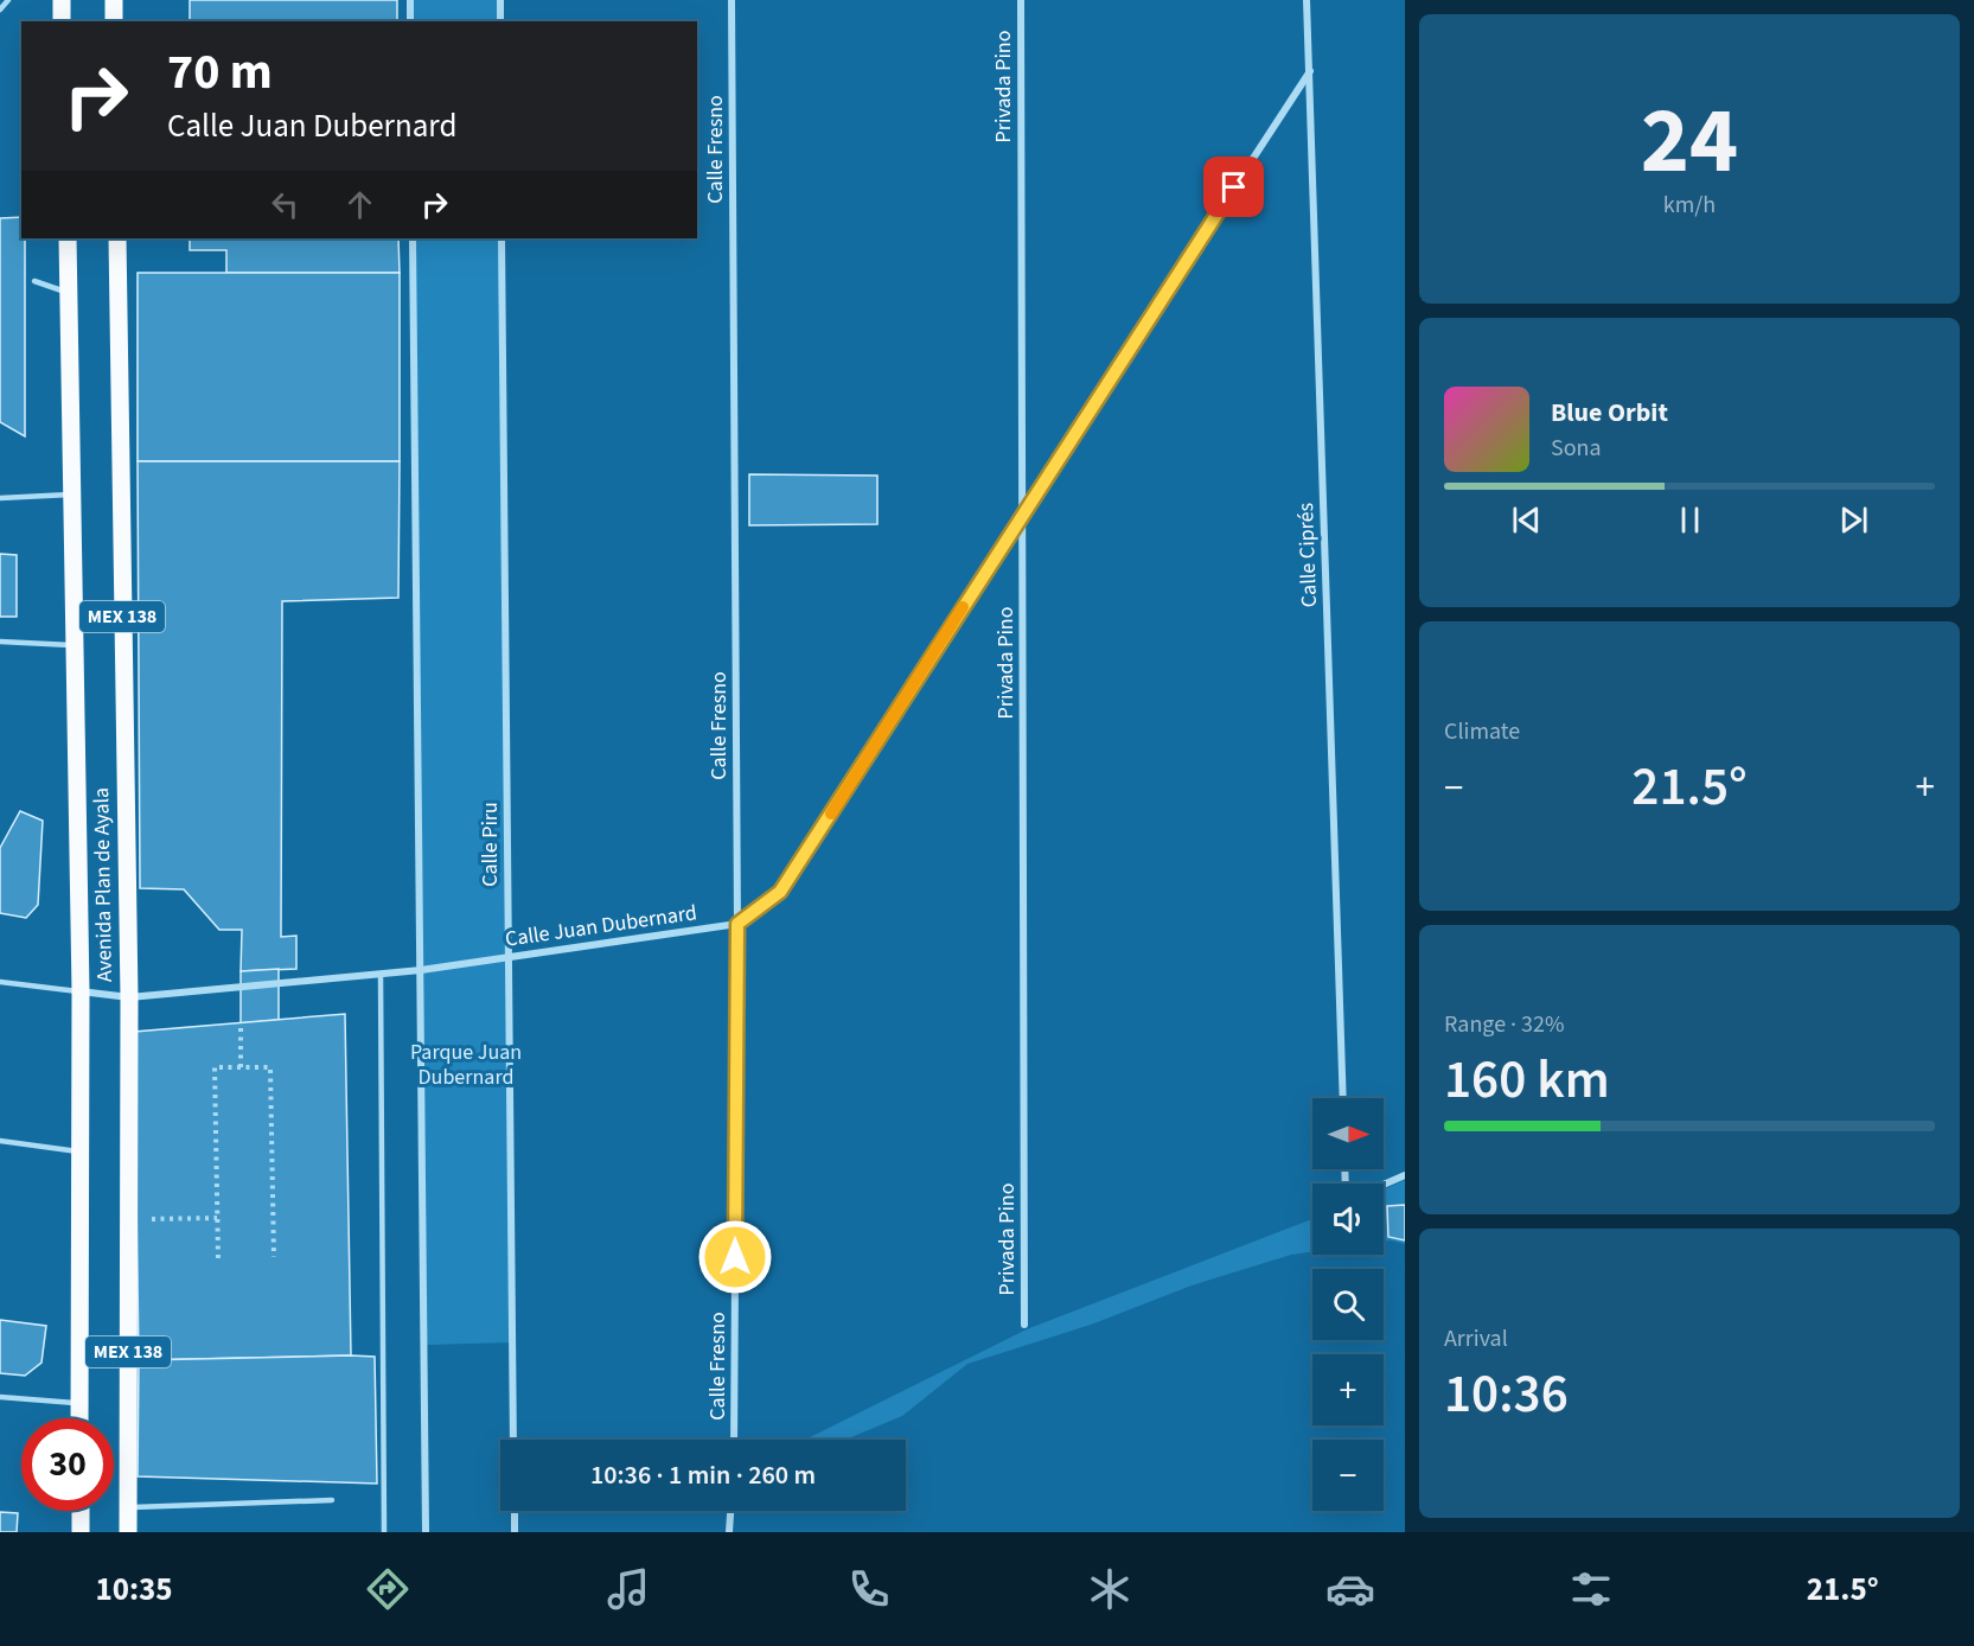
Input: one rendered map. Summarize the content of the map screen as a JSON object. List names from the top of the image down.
{
  "streets": {
    "main road": ["MEX 138", "Avenida Plan de Ayala"],
    "street": [
      "Privada Pino",
      "Calle Fresno",
      "Calle Ciprés",
      "Calle Piru",
      "Calle Juan Dubernard"
    ]
  },
  "crossings": [
    ["Privada Pino", "Calle Juan Dubernard"],
    ["Calle Fresno", "Calle Juan Dubernard"],
    ["Calle Ciprés", "Calle Juan Dubernard"],
    ["Calle Piru", "Calle Juan Dubernard"],
    ["Avenida Plan de Ayala", "Calle Juan Dubernard"]
  ],
  "parks": ["Parque Juan Dubernard"],
  "north": "right",
  "page": {
    "tile": [
      ["24", "km/h"],
      "Climate",
      ["Range · 32%", "160 km"],
      ["Arrival", "10:36"]
    ],
    "turn": ["70 m", "Calle Juan Dubernard"],
    "song": ["Blue Orbit", "Sona"],
    "heat": ["−", "21.5°", "+"],
    "map_buttons": ["+", "−"],
    "limit": "30",
    "trip": "10:36 · 1 min · 260 m",
    "tabs": ["10:35", "21.5°"]
  }
}
